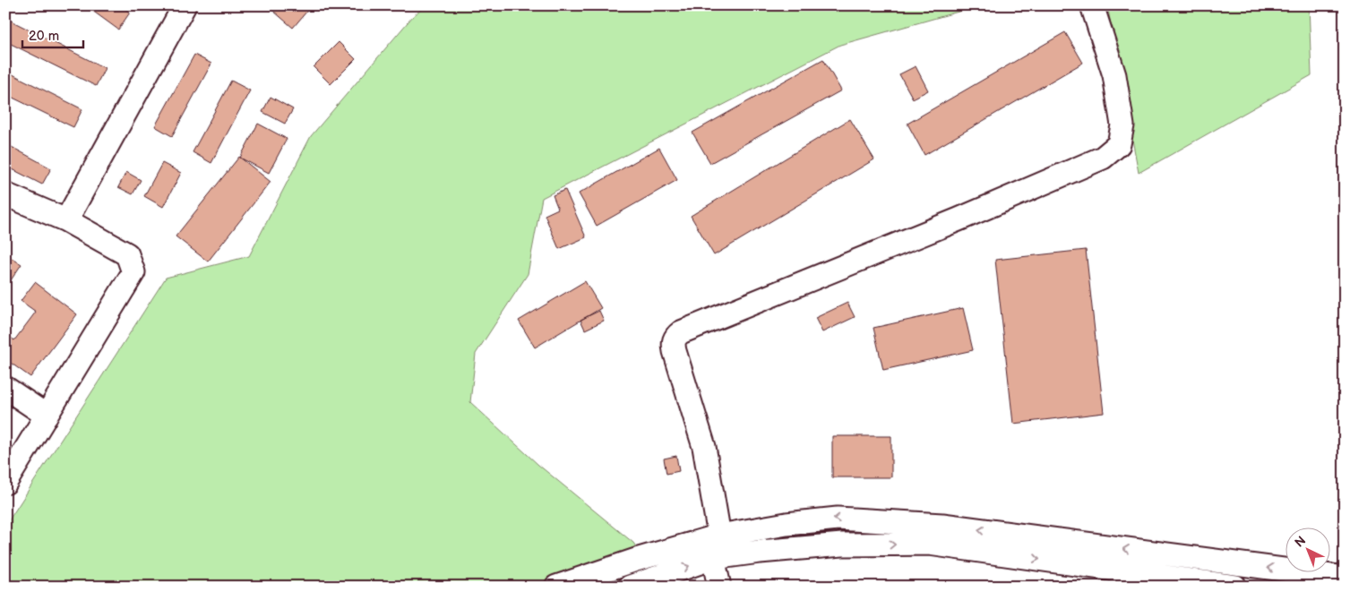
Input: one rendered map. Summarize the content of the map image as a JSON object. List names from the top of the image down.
{
  "scale_bar": "20 m",
  "north": "top left"
}
